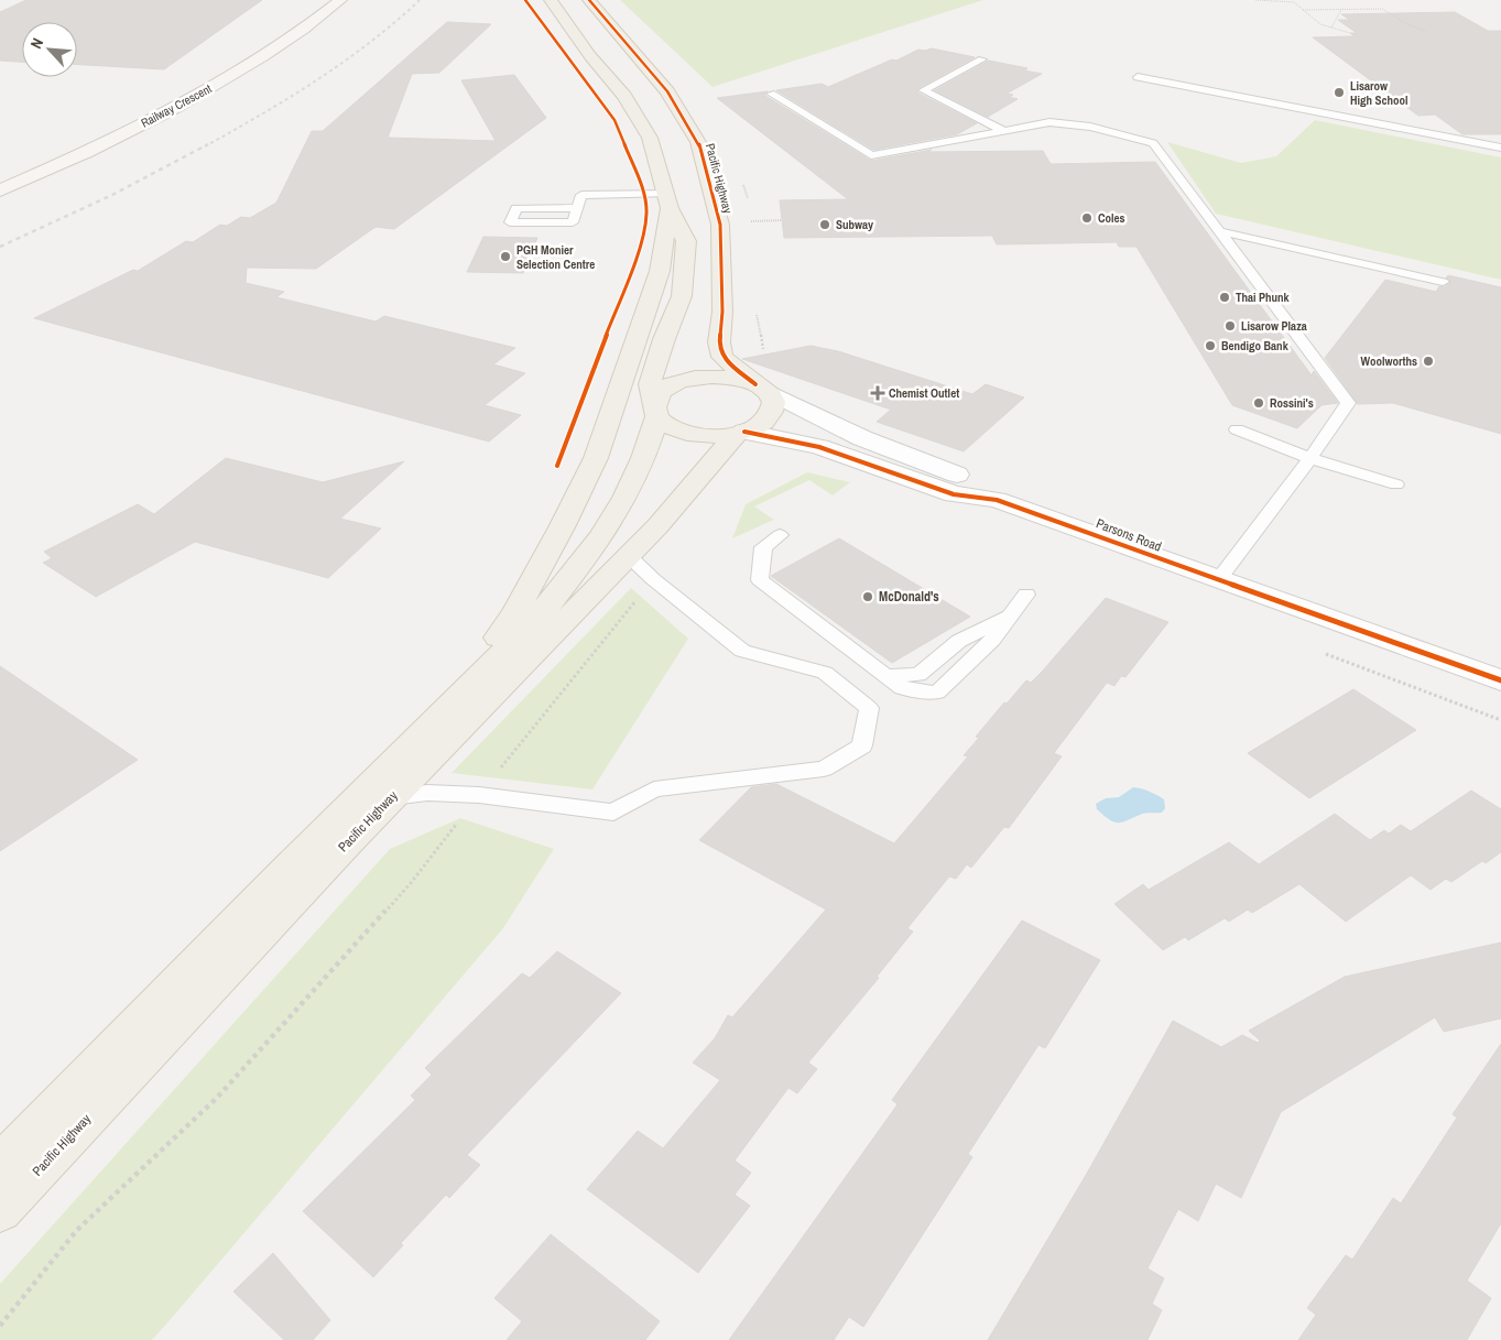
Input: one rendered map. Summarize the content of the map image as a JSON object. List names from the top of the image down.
{
  "streets": {
    "main road": ["Railway Crescent", "Pacific Highway"],
    "street": ["Parsons Road"]
  },
  "crossings": [
    ["Pacific Highway", "Parsons Road"]
  ],
  "places": {
    "other": [
      "Lisarow High School",
      "Coles",
      "Subway",
      "PGH Monier Selection Centre",
      "Thai Phunk",
      "Lisarow Plaza",
      "Bendigo Bank",
      "Woolworths",
      "Rossini's",
      "McDonald's"
    ],
    "health": ["Chemist Outlet"]
  },
  "north": "top left"
}
